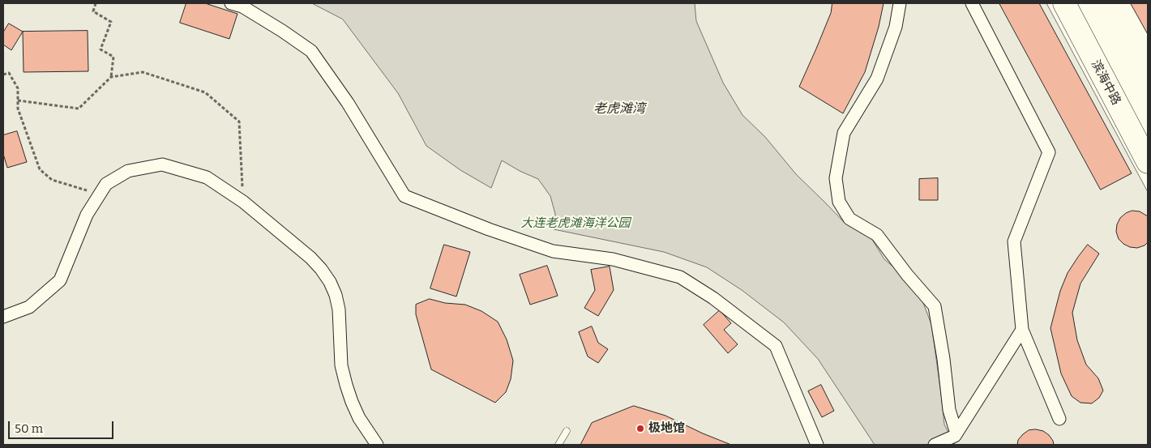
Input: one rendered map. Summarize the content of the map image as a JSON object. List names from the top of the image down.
{
  "streets": {
    "highway": ["滨海中路"]
  },
  "water": ["老虎滩湾"],
  "parks": ["大连老虎滩海洋公园"],
  "places": ["极地馆"],
  "scale_bar": "50 m"
}
